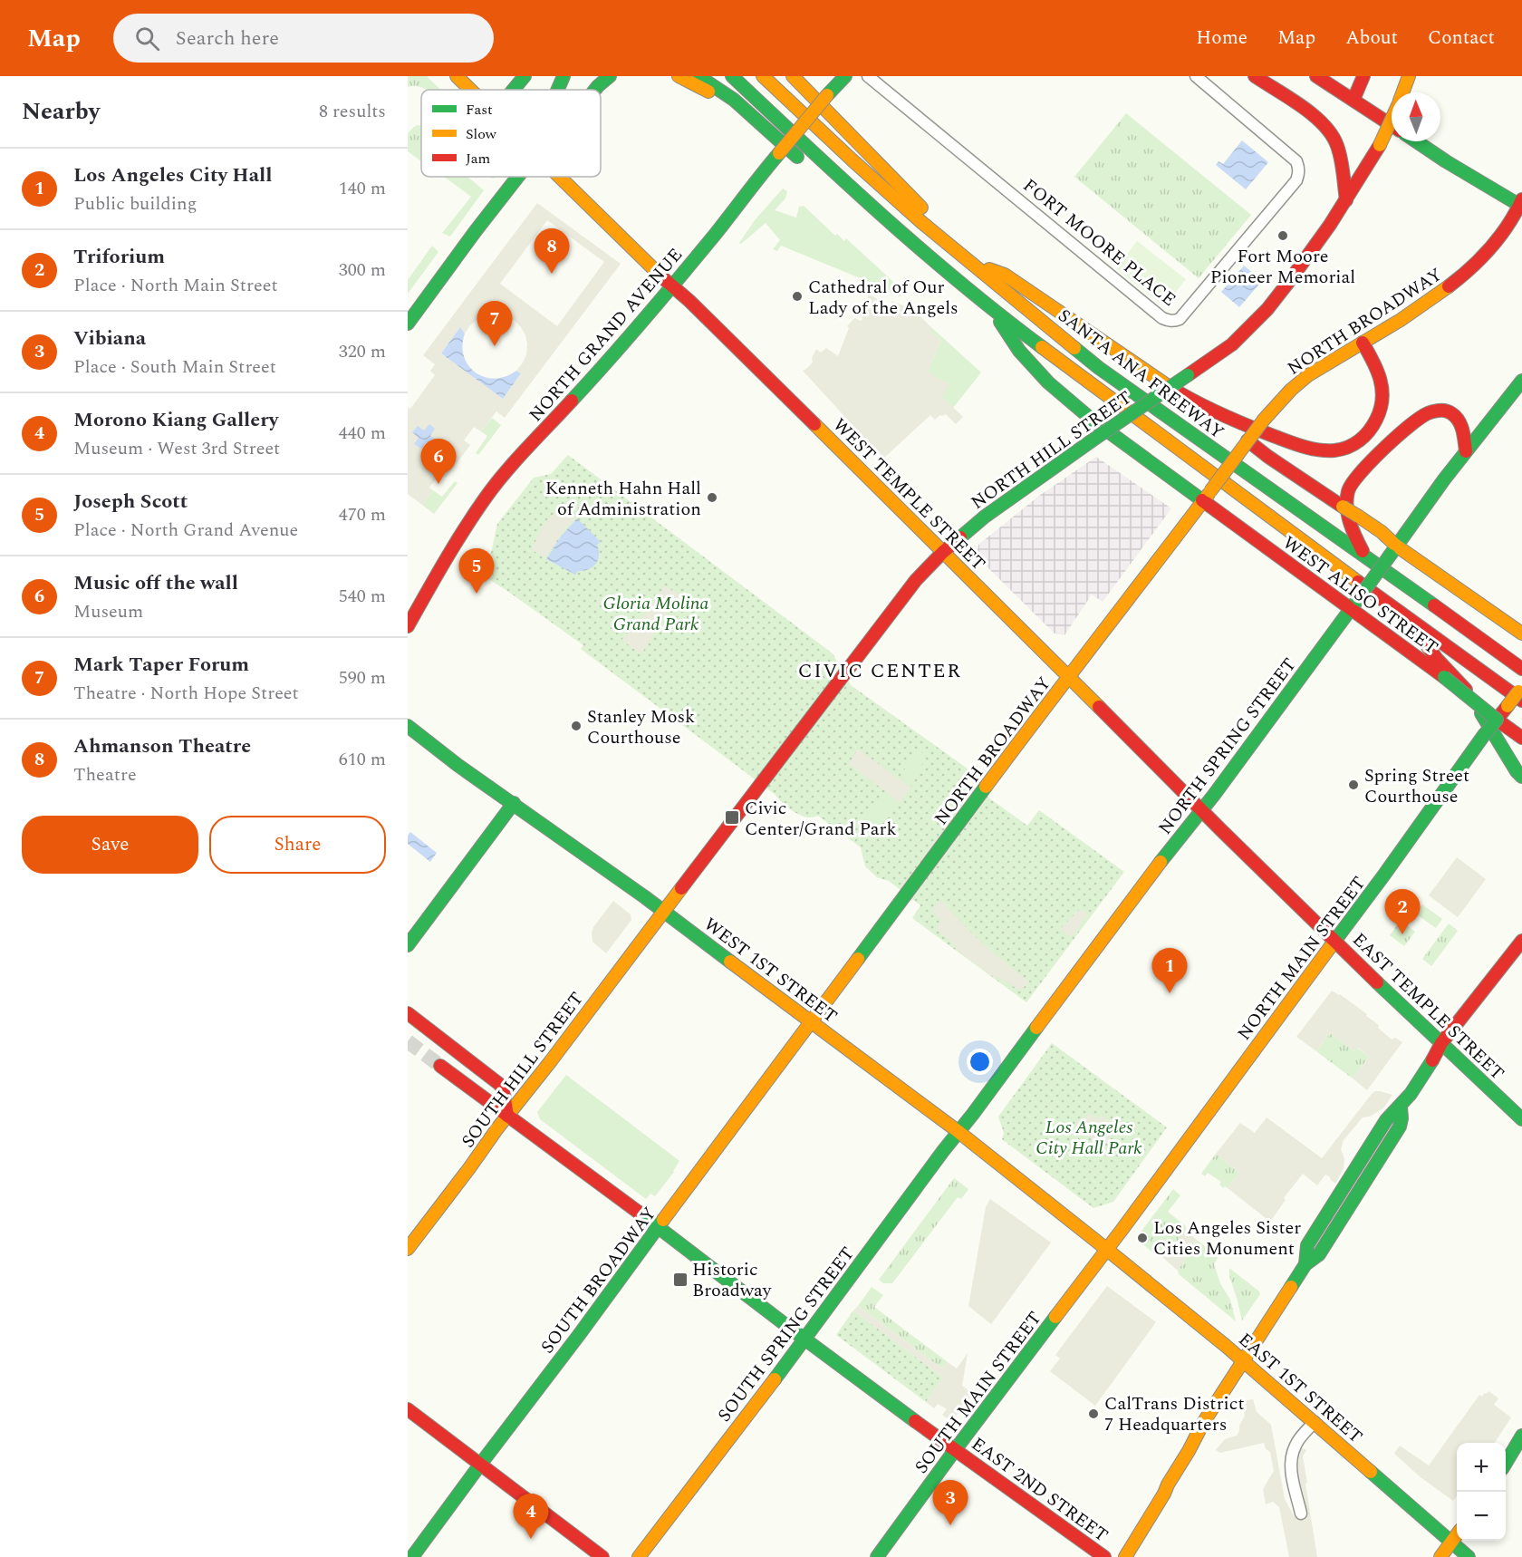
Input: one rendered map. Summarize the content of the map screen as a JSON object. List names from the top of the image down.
{
  "streets": {
    "main road": [
      "NORTH BROADWAY",
      "NORTH GRAND AVENUE",
      "SANTA ANA FREEWAY",
      "NORTH HILL STREET",
      "WEST TEMPLE STREET",
      "WEST ALISO STREET",
      "NORTH SPRING STREET",
      "NORTH MAIN STREET",
      "WEST 1ST STREET",
      "EAST TEMPLE STREET",
      "SOUTH HILL STREET",
      "SOUTH BROADWAY",
      "SOUTH SPRING STREET",
      "EAST 1ST STREET",
      "SOUTH MAIN STREET",
      "EAST 2ND STREET"
    ],
    "street": ["FORT MOORE PLACE"]
  },
  "crossings": [
    ["NORTH BROADWAY", "WEST TEMPLE STREET"],
    ["NORTH BROADWAY", "WEST ALISO STREET"],
    ["NORTH BROADWAY", "WEST 1ST STREET"],
    ["NORTH BROADWAY", "SOUTH BROADWAY"],
    ["NORTH GRAND AVENUE", "WEST TEMPLE STREET"],
    ["NORTH HILL STREET", "WEST TEMPLE STREET"],
    ["NORTH HILL STREET", "WEST 1ST STREET"],
    ["NORTH HILL STREET", "SOUTH HILL STREET"],
    ["WEST TEMPLE STREET", "NORTH SPRING STREET"],
    ["WEST TEMPLE STREET", "NORTH MAIN STREET"],
    ["WEST TEMPLE STREET", "EAST TEMPLE STREET"],
    ["WEST ALISO STREET", "NORTH SPRING STREET"],
    ["WEST ALISO STREET", "NORTH MAIN STREET"],
    ["NORTH SPRING STREET", "WEST 1ST STREET"],
    ["NORTH SPRING STREET", "SOUTH SPRING STREET"],
    ["NORTH MAIN STREET", "WEST 1ST STREET"],
    ["NORTH MAIN STREET", "EAST TEMPLE STREET"],
    ["NORTH MAIN STREET", "EAST 1ST STREET"],
    ["NORTH MAIN STREET", "SOUTH MAIN STREET"],
    ["WEST 1ST STREET", "SOUTH HILL STREET"],
    ["WEST 1ST STREET", "SOUTH BROADWAY"],
    ["WEST 1ST STREET", "SOUTH SPRING STREET"],
    ["WEST 1ST STREET", "EAST 1ST STREET"],
    ["WEST 1ST STREET", "SOUTH MAIN STREET"],
    ["SOUTH HILL STREET", "EAST 2ND STREET"],
    ["SOUTH BROADWAY", "EAST 2ND STREET"],
    ["SOUTH SPRING STREET", "EAST 2ND STREET"],
    ["EAST 1ST STREET", "SOUTH MAIN STREET"],
    ["SOUTH MAIN STREET", "EAST 2ND STREET"]
  ],
  "districts": ["CIVIC CENTER"],
  "parks": ["Gloria Molina Grand Park", "Los Angeles City Hall Park"],
  "places": {
    "other": [
      "Fort Moore Pioneer Memorial",
      "Cathedral of Our Lady of the Angels",
      "Kenneth Hahn Hall of Administration",
      "Stanley Mosk Courthouse",
      "Spring Street Courthouse",
      "Los Angeles Sister Cities Monument",
      "CalTrans District 7 Headquarters"
    ],
    "transit": ["Civic Center/Grand Park", "Historic Broadway"]
  },
  "legend": ["Fast", "Slow", "Jam"],
  "north": "top",
  "page": {
    "header": "Map",
    "search": "Search here",
    "nav": [
      "Home",
      "Map",
      "About",
      "Contact"
    ],
    "heading": ["Nearby", "8 results"],
    "list": [
      {
        "mark": "1",
        "name": "Los Angeles City Hall",
        "note": "Public building",
        "value": "140 m"
      },
      {
        "mark": "2",
        "name": "Triforium",
        "note": "Place · North Main Street",
        "value": "300 m"
      },
      {
        "mark": "3",
        "name": "Vibiana",
        "note": "Place · South Main Street",
        "value": "320 m"
      },
      {
        "mark": "4",
        "name": "Morono Kiang Gallery",
        "note": "Museum · West 3rd Street",
        "value": "440 m"
      },
      {
        "mark": "5",
        "name": "Joseph Scott",
        "note": "Place · North Grand Avenue",
        "value": "470 m"
      },
      {
        "mark": "6",
        "name": "Music off the wall",
        "note": "Museum",
        "value": "540 m"
      },
      {
        "mark": "7",
        "name": "Mark Taper Forum",
        "note": "Theatre · North Hope Street",
        "value": "590 m"
      },
      {
        "mark": "8",
        "name": "Ahmanson Theatre",
        "note": "Theatre",
        "value": "610 m"
      }
    ],
    "pins": [
      "8",
      "7",
      "6",
      "5",
      "2",
      "1",
      "3",
      "4"
    ],
    "buttons": ["Save", "Share"],
    "map_buttons": ["+", "−"]
  }
}
